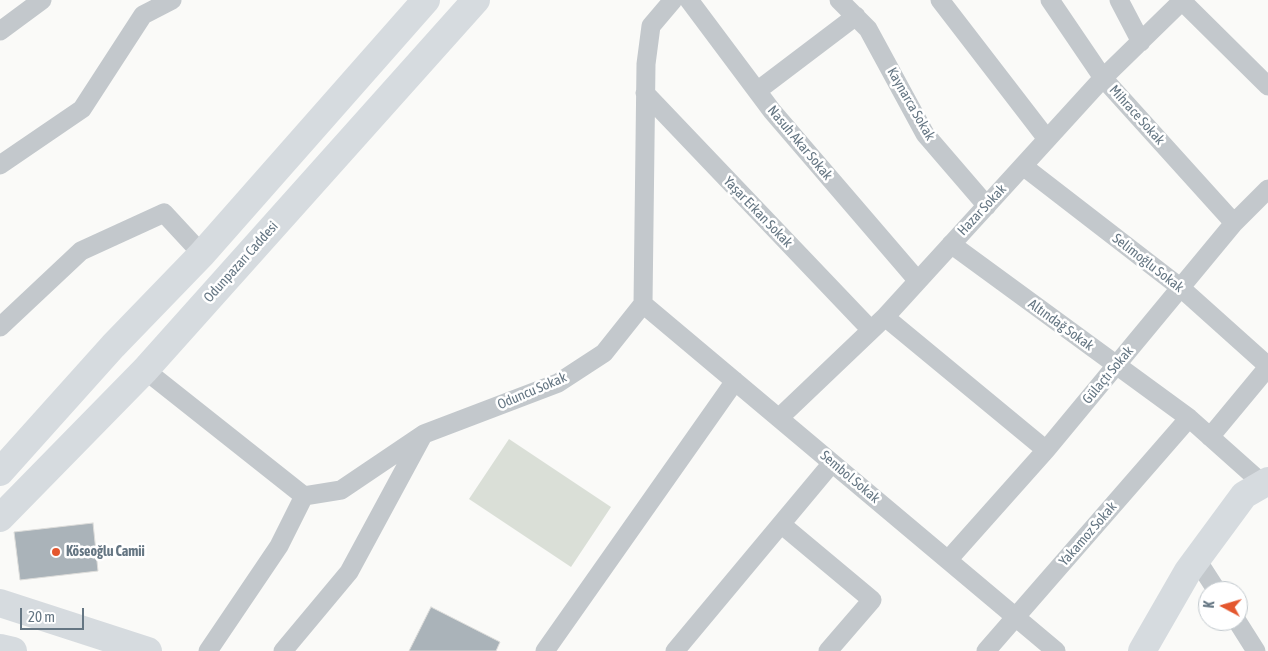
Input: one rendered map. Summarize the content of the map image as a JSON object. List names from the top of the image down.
{
  "streets": {
    "main road": ["Odunpazarı Caddesi"],
    "street": [
      "Kaynarca Sokak",
      "Mihrace Sokak",
      "Nasuh Akar Sokak",
      "Hazar Sokak",
      "Yaşar Erkan Sokak",
      "Selimoğlu Sokak",
      "Altındağ Sokak",
      "Gülaçtı Sokak",
      "Oduncu Sokak",
      "Sembol Sokak",
      "Yakamoz Sokak"
    ]
  },
  "crossings": [
    ["Kaynarca Sokak", "Hazar Sokak"],
    ["Mihrace Sokak", "Hazar Sokak"],
    ["Mihrace Sokak", "Gülaçtı Sokak"],
    ["Nasuh Akar Sokak", "Hazar Sokak"],
    ["Hazar Sokak", "Yaşar Erkan Sokak"],
    ["Hazar Sokak", "Selimoğlu Sokak"],
    ["Hazar Sokak", "Altındağ Sokak"],
    ["Hazar Sokak", "Sembol Sokak"],
    ["Selimoğlu Sokak", "Gülaçtı Sokak"],
    ["Altındağ Sokak", "Gülaçtı Sokak"],
    ["Altındağ Sokak", "Yakamoz Sokak"],
    ["Gülaçtı Sokak", "Sembol Sokak"],
    ["Oduncu Sokak", "Sembol Sokak"],
    ["Sembol Sokak", "Yakamoz Sokak"]
  ],
  "places": ["Köseoğlu Camii"],
  "scale_bar": "20 m",
  "north": "left"
}
